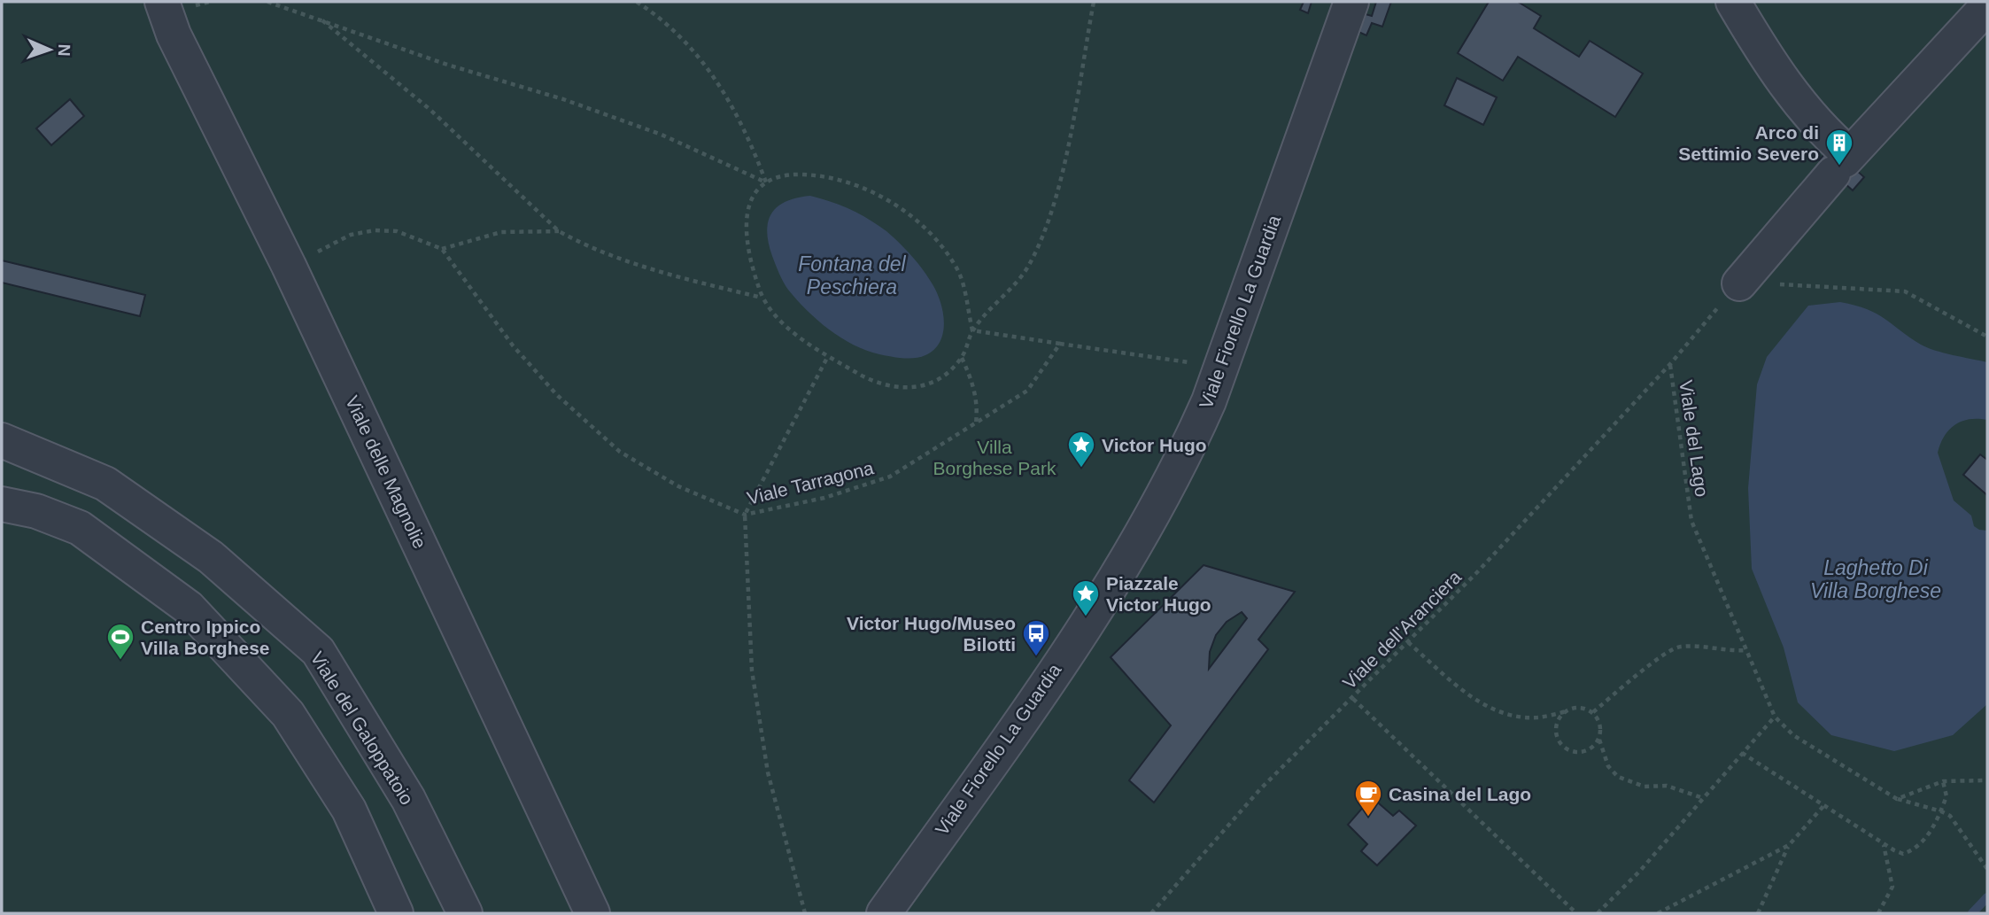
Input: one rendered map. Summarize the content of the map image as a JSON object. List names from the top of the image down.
{
  "streets": {
    "street": ["Viale Fiorello La Guardia", "Viale delle Magnolie", "Viale del Galoppatoio"],
    "path": ["Viale del Lago", "Viale Tarragona", "Viale dell'Aranciera"]
  },
  "crossings": [
    ["Viale del Lago", "Viale dell'Aranciera"]
  ],
  "water": ["Fontana del Peschiera", "Laghetto Di Villa Borghese"],
  "parks": ["Villa Borghese Park"],
  "places": {
    "building": ["Arco di Settimio Severo"],
    "place": ["Victor Hugo", "Piazzale Victor Hugo"],
    "bus stop": ["Victor Hugo/Museo Bilotti"],
    "sports": ["Centro Ippico Villa Borghese"],
    "cafe": ["Casina del Lago"]
  },
  "north": "right"
}
